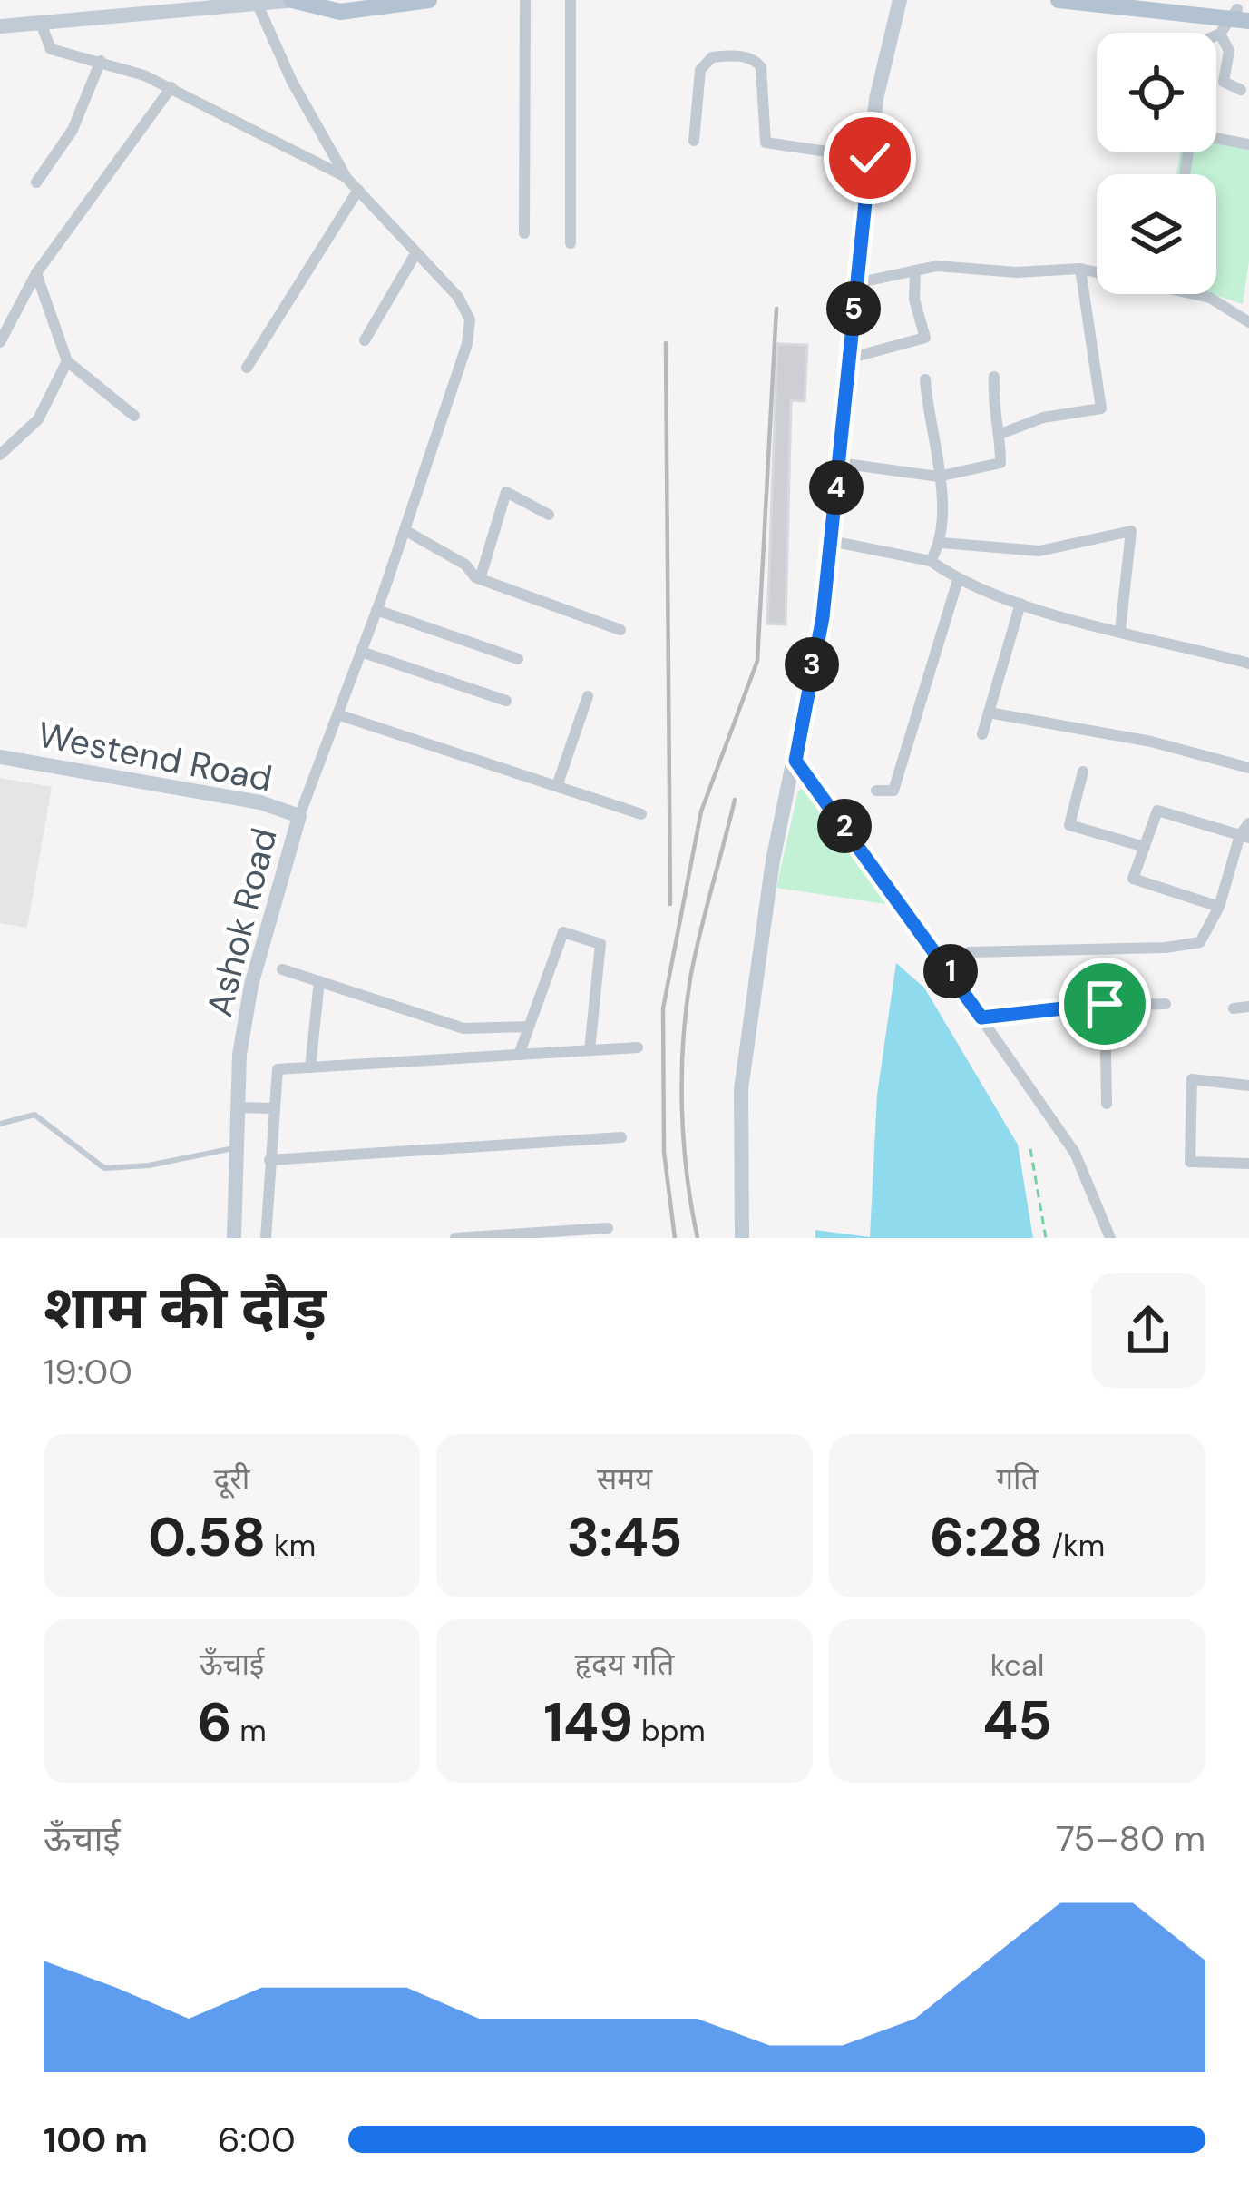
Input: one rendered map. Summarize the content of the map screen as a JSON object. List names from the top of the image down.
{
  "streets": {
    "street": ["Westend Road", "Ashok Road"]
  },
  "crossings": [
    ["Westend Road", "Ashok Road"]
  ],
  "page": {
    "pins": [
      "5",
      "4",
      "3",
      "2",
      "1"
    ],
    "heading": ["शाम की दौड़", "19:00"],
    "stats": [
      ["दूरी", "0.58 km"],
      ["समय", "3:45"],
      ["गति", "6:28 /km"],
      ["ऊँचाई", "6 m"],
      ["हृदय गति", "149 bpm"],
      ["kcal", "45"]
    ],
    "chart": ["ऊँचाई", "75–80 m"],
    "list": [
      {
        "name": "100 m",
        "note": "6:00"
      }
    ]
  }
}
